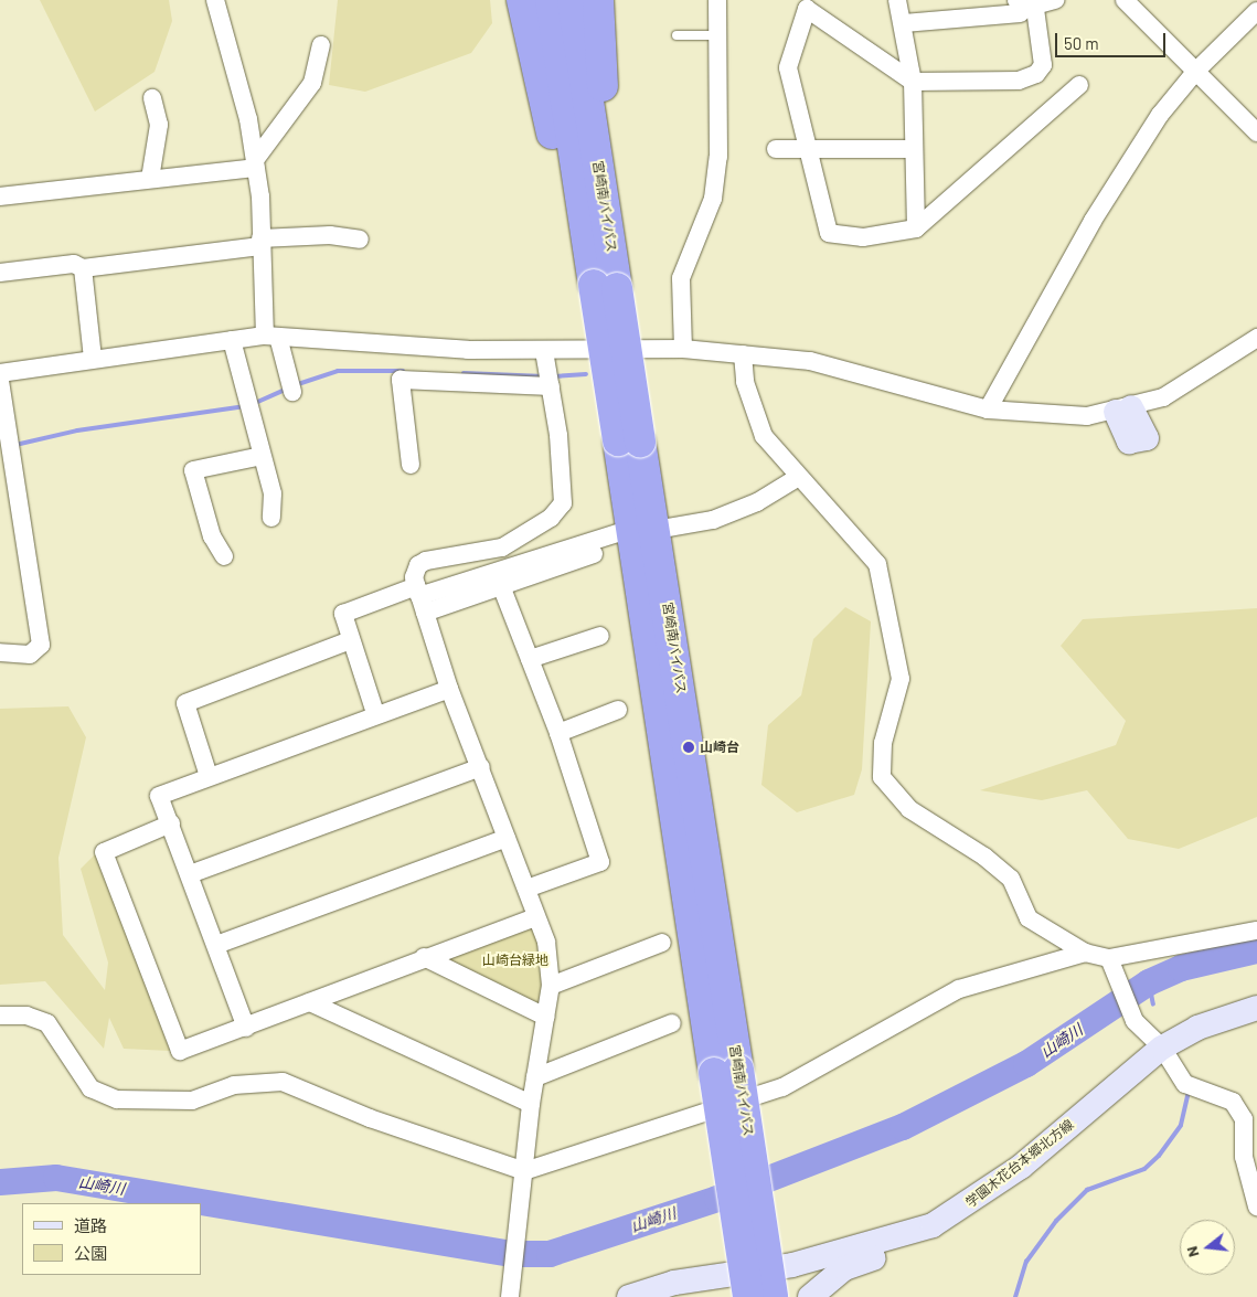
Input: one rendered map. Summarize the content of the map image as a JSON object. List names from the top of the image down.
{
  "streets": {
    "highway": ["宮崎南バイパス"],
    "main road": ["学園木花台本郷北方線"]
  },
  "water": ["山崎川"],
  "parks": ["山崎台緑地"],
  "places": ["山崎台"],
  "legend": ["道路", "公園"],
  "scale_bar": "50 m",
  "north": "left"
}
